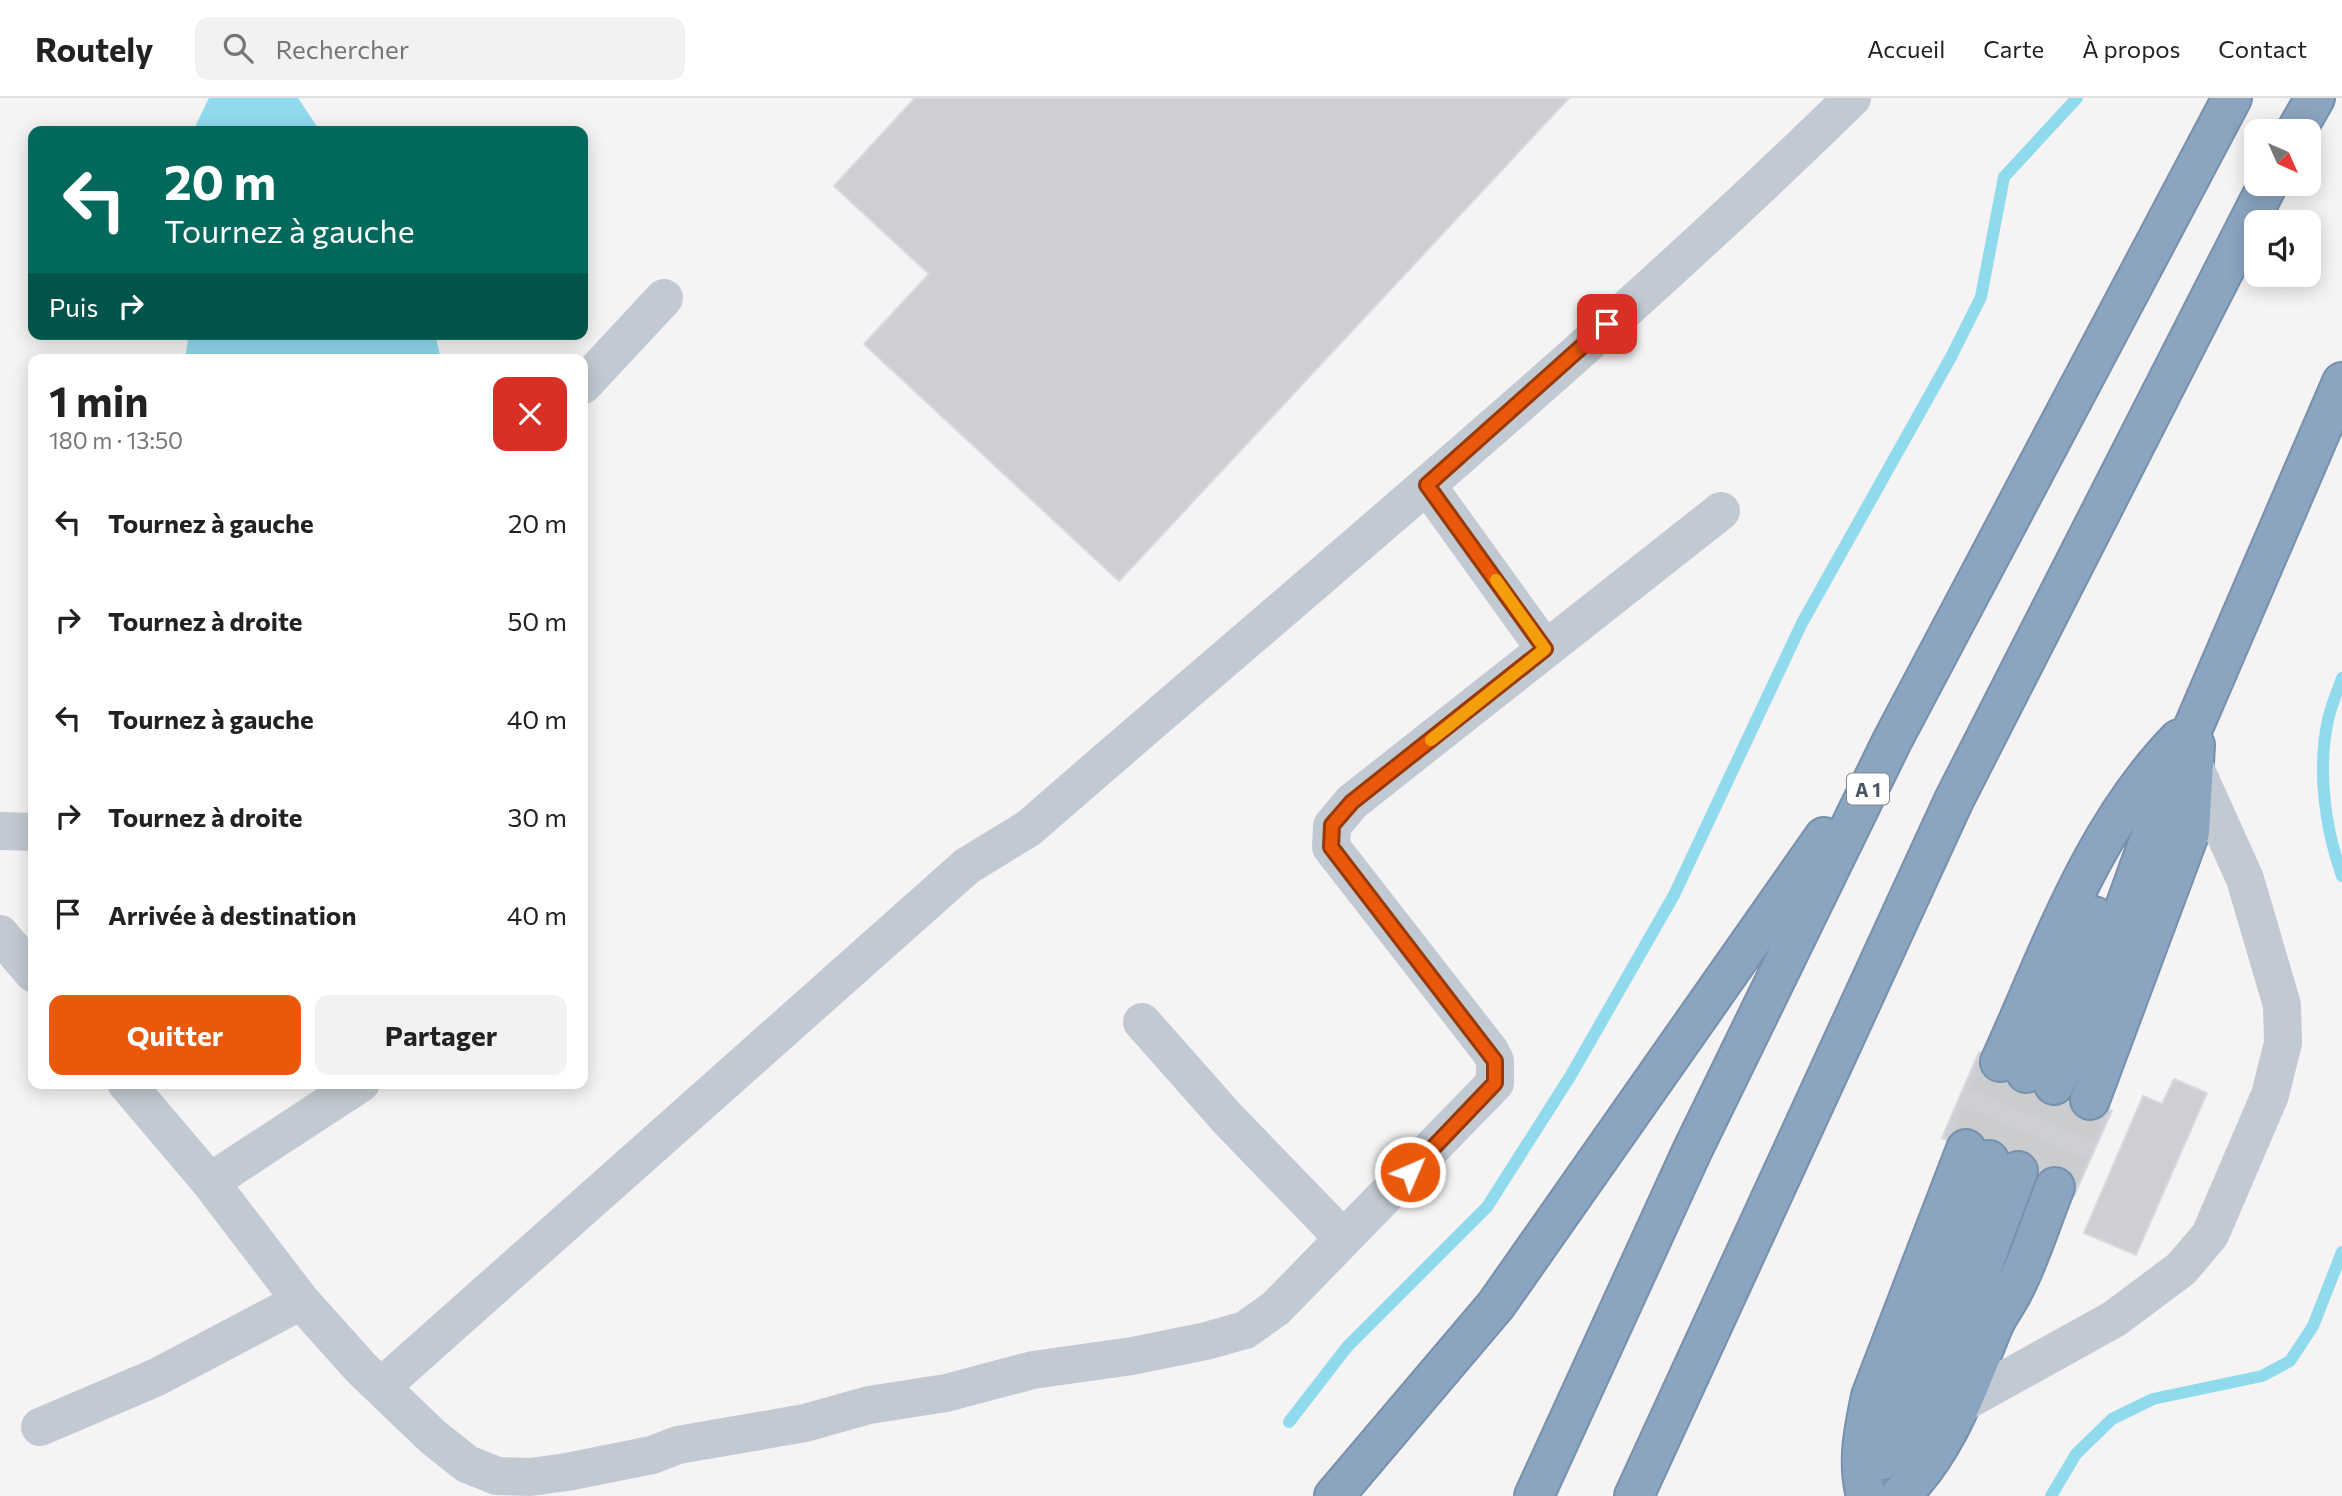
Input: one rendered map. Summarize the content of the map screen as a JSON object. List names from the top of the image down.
{
  "streets": {
    "highway": ["A 1"]
  },
  "north": "bottom right",
  "page": {
    "header": "Routely",
    "search": "Rechercher",
    "nav": [
      "Accueil",
      "Carte",
      "À propos",
      "Contact"
    ],
    "turn": ["20 m", "Tournez à gauche"],
    "then": "Puis",
    "heading": ["1 min", "180 m · 13:50"],
    "list": [
      {
        "name": "Tournez à gauche",
        "value": "20 m"
      },
      {
        "name": "Tournez à droite",
        "value": "50 m"
      },
      {
        "name": "Tournez à gauche",
        "value": "40 m"
      },
      {
        "name": "Tournez à droite",
        "value": "30 m"
      },
      {
        "name": "Arrivée à destination",
        "value": "40 m"
      }
    ],
    "buttons": ["Quitter", "Partager"]
  }
}
